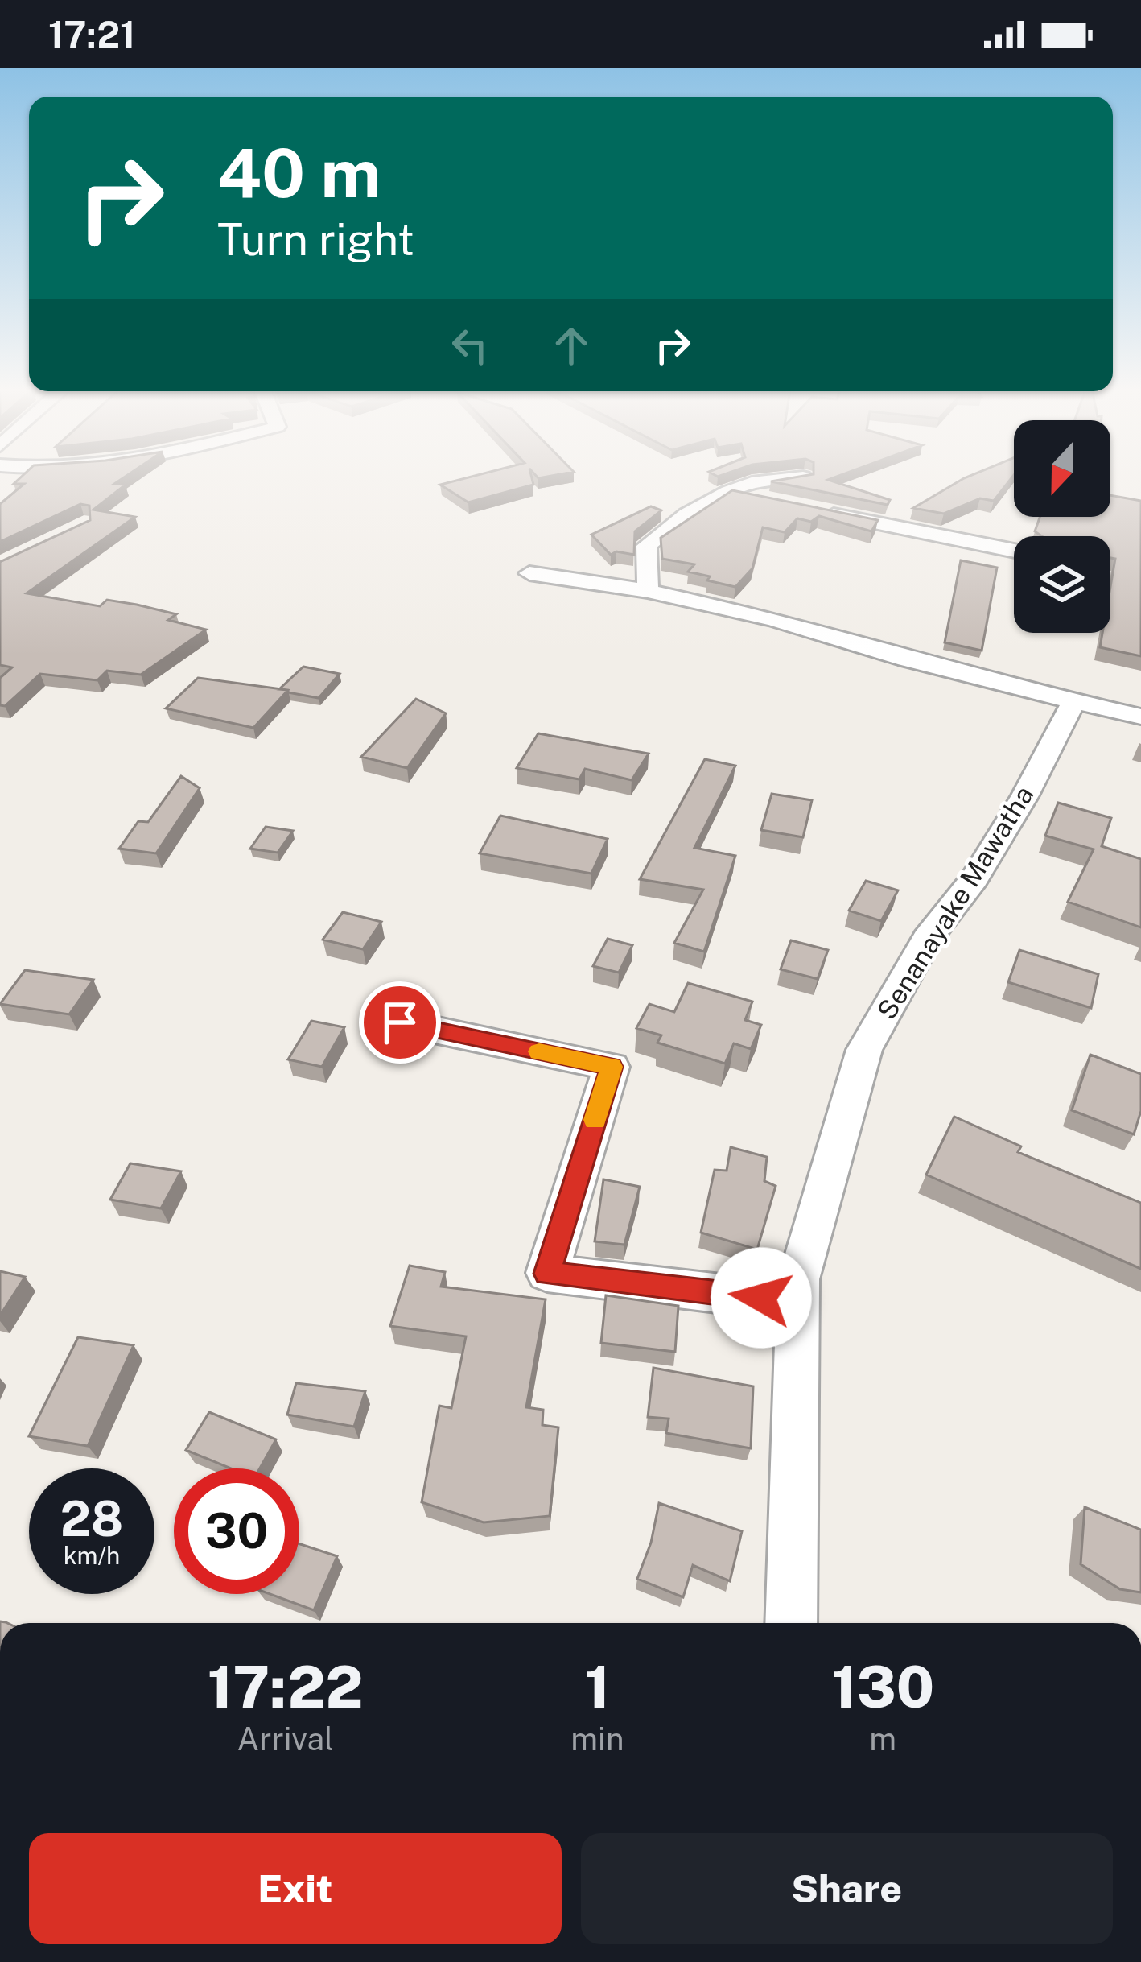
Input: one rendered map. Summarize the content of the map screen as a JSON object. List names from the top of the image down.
{
  "streets": {
    "street": ["Senanayake Mawatha"]
  },
  "north": "bottom",
  "page": {
    "status": "17:21",
    "turn": ["40 m", "Turn right"],
    "speed": "28 km/h",
    "limit": "30",
    "eta": [
      "17:22",
      "Arrival",
      "1",
      "min",
      "130",
      "m"
    ],
    "buttons": ["Exit", "Share"]
  }
}
